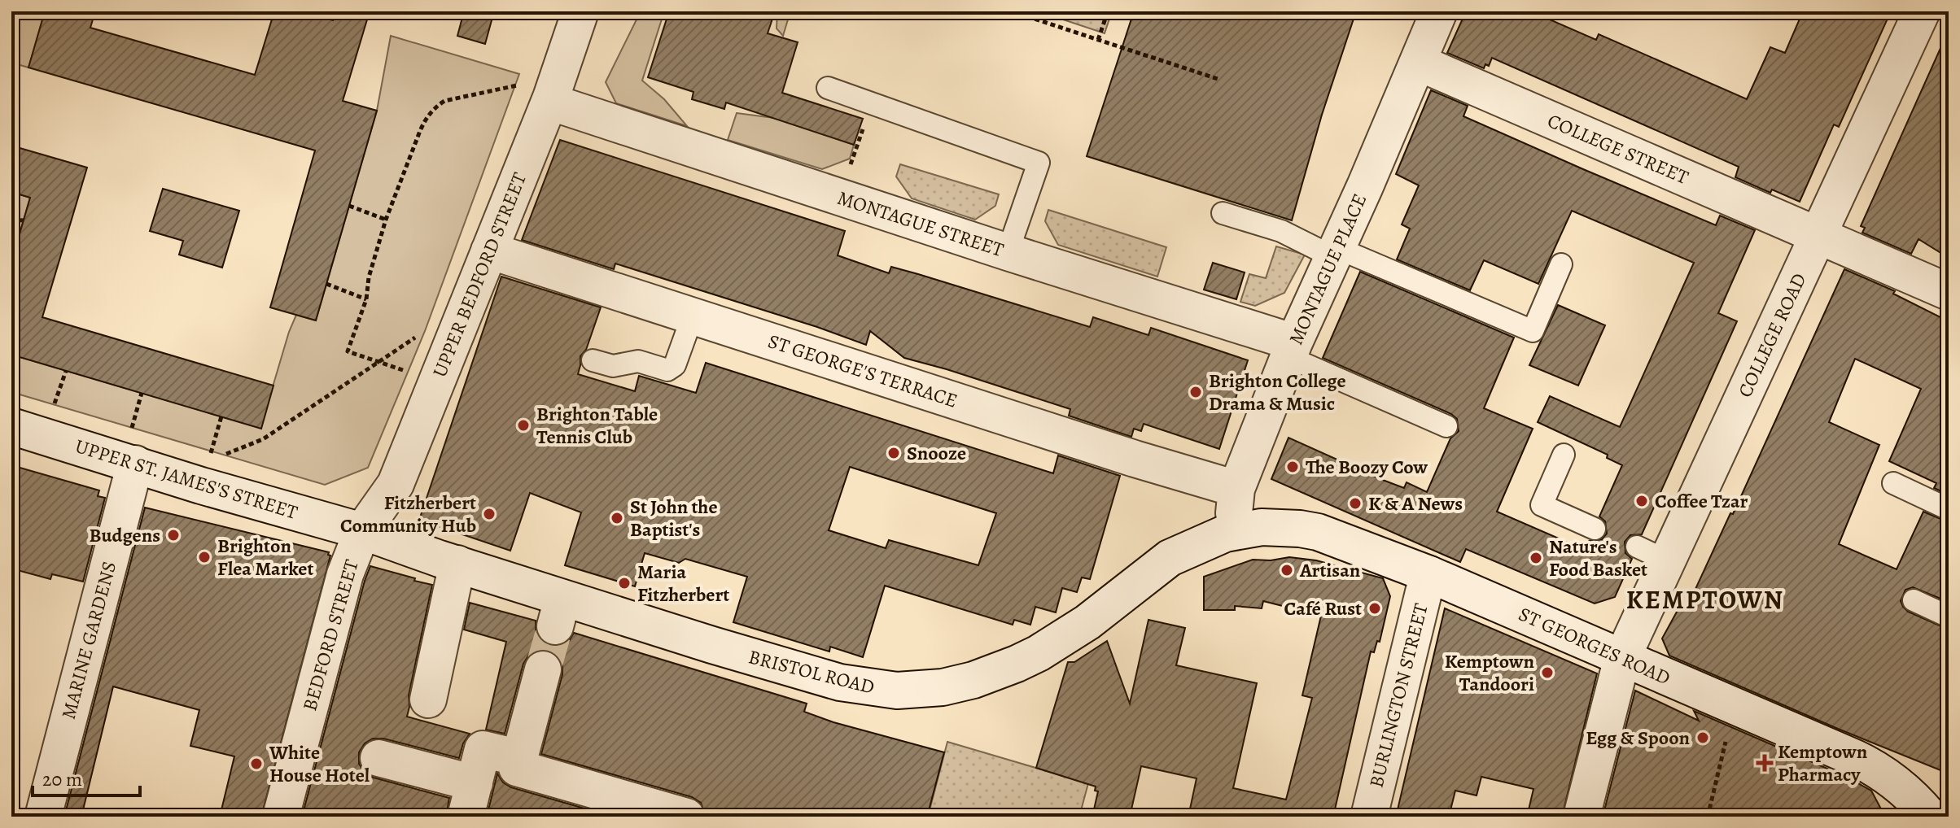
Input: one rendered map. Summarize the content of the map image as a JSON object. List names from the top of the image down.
{
  "streets": {
    "street": [
      "COLLEGE STREET",
      "MONTAGUE STREET",
      "MONTAGUE PLACE",
      "UPPER BEDFORD STREET",
      "COLLEGE ROAD",
      "ST GEORGE'S TERRACE",
      "UPPER ST. JAMES'S STREET",
      "BEDFORD STREET",
      "MARINE GARDENS",
      "ST GEORGES ROAD",
      "BRISTOL ROAD",
      "BURLINGTON STREET"
    ]
  },
  "crossings": [
    ["COLLEGE STREET", "MONTAGUE PLACE"],
    ["COLLEGE STREET", "COLLEGE ROAD"],
    ["MONTAGUE STREET", "MONTAGUE PLACE"],
    ["MONTAGUE STREET", "UPPER BEDFORD STREET"],
    ["MONTAGUE PLACE", "ST GEORGE'S TERRACE"],
    ["MONTAGUE PLACE", "ST GEORGES ROAD"],
    ["MONTAGUE PLACE", "BRISTOL ROAD"],
    ["UPPER BEDFORD STREET", "ST GEORGE'S TERRACE"],
    ["UPPER BEDFORD STREET", "UPPER ST. JAMES'S STREET"],
    ["UPPER BEDFORD STREET", "BEDFORD STREET"],
    ["UPPER BEDFORD STREET", "BRISTOL ROAD"],
    ["COLLEGE ROAD", "ST GEORGES ROAD"],
    ["UPPER ST. JAMES'S STREET", "BEDFORD STREET"],
    ["UPPER ST. JAMES'S STREET", "MARINE GARDENS"],
    ["UPPER ST. JAMES'S STREET", "BRISTOL ROAD"],
    ["BEDFORD STREET", "BRISTOL ROAD"],
    ["ST GEORGES ROAD", "BRISTOL ROAD"],
    ["ST GEORGES ROAD", "BURLINGTON STREET"]
  ],
  "districts": ["KEMPTOWN"],
  "places": {
    "other": [
      "Brighton College Drama & Music",
      "Brighton Table Tennis Club",
      "Snooze",
      "The Boozy Cow",
      "Coffee Tzar",
      "K & A News",
      "Fitzherbert Community Hub",
      "St John the Baptist's",
      "Budgens",
      "Brighton Flea Market",
      "Nature's Food Basket",
      "Artisan",
      "Maria Fitzherbert",
      "Café Rust",
      "Kemptown Tandoori",
      "Egg & Spoon",
      "White House Hotel"
    ],
    "health": ["Kemptown Pharmacy"]
  },
  "scale_bar": "20 m"
}
